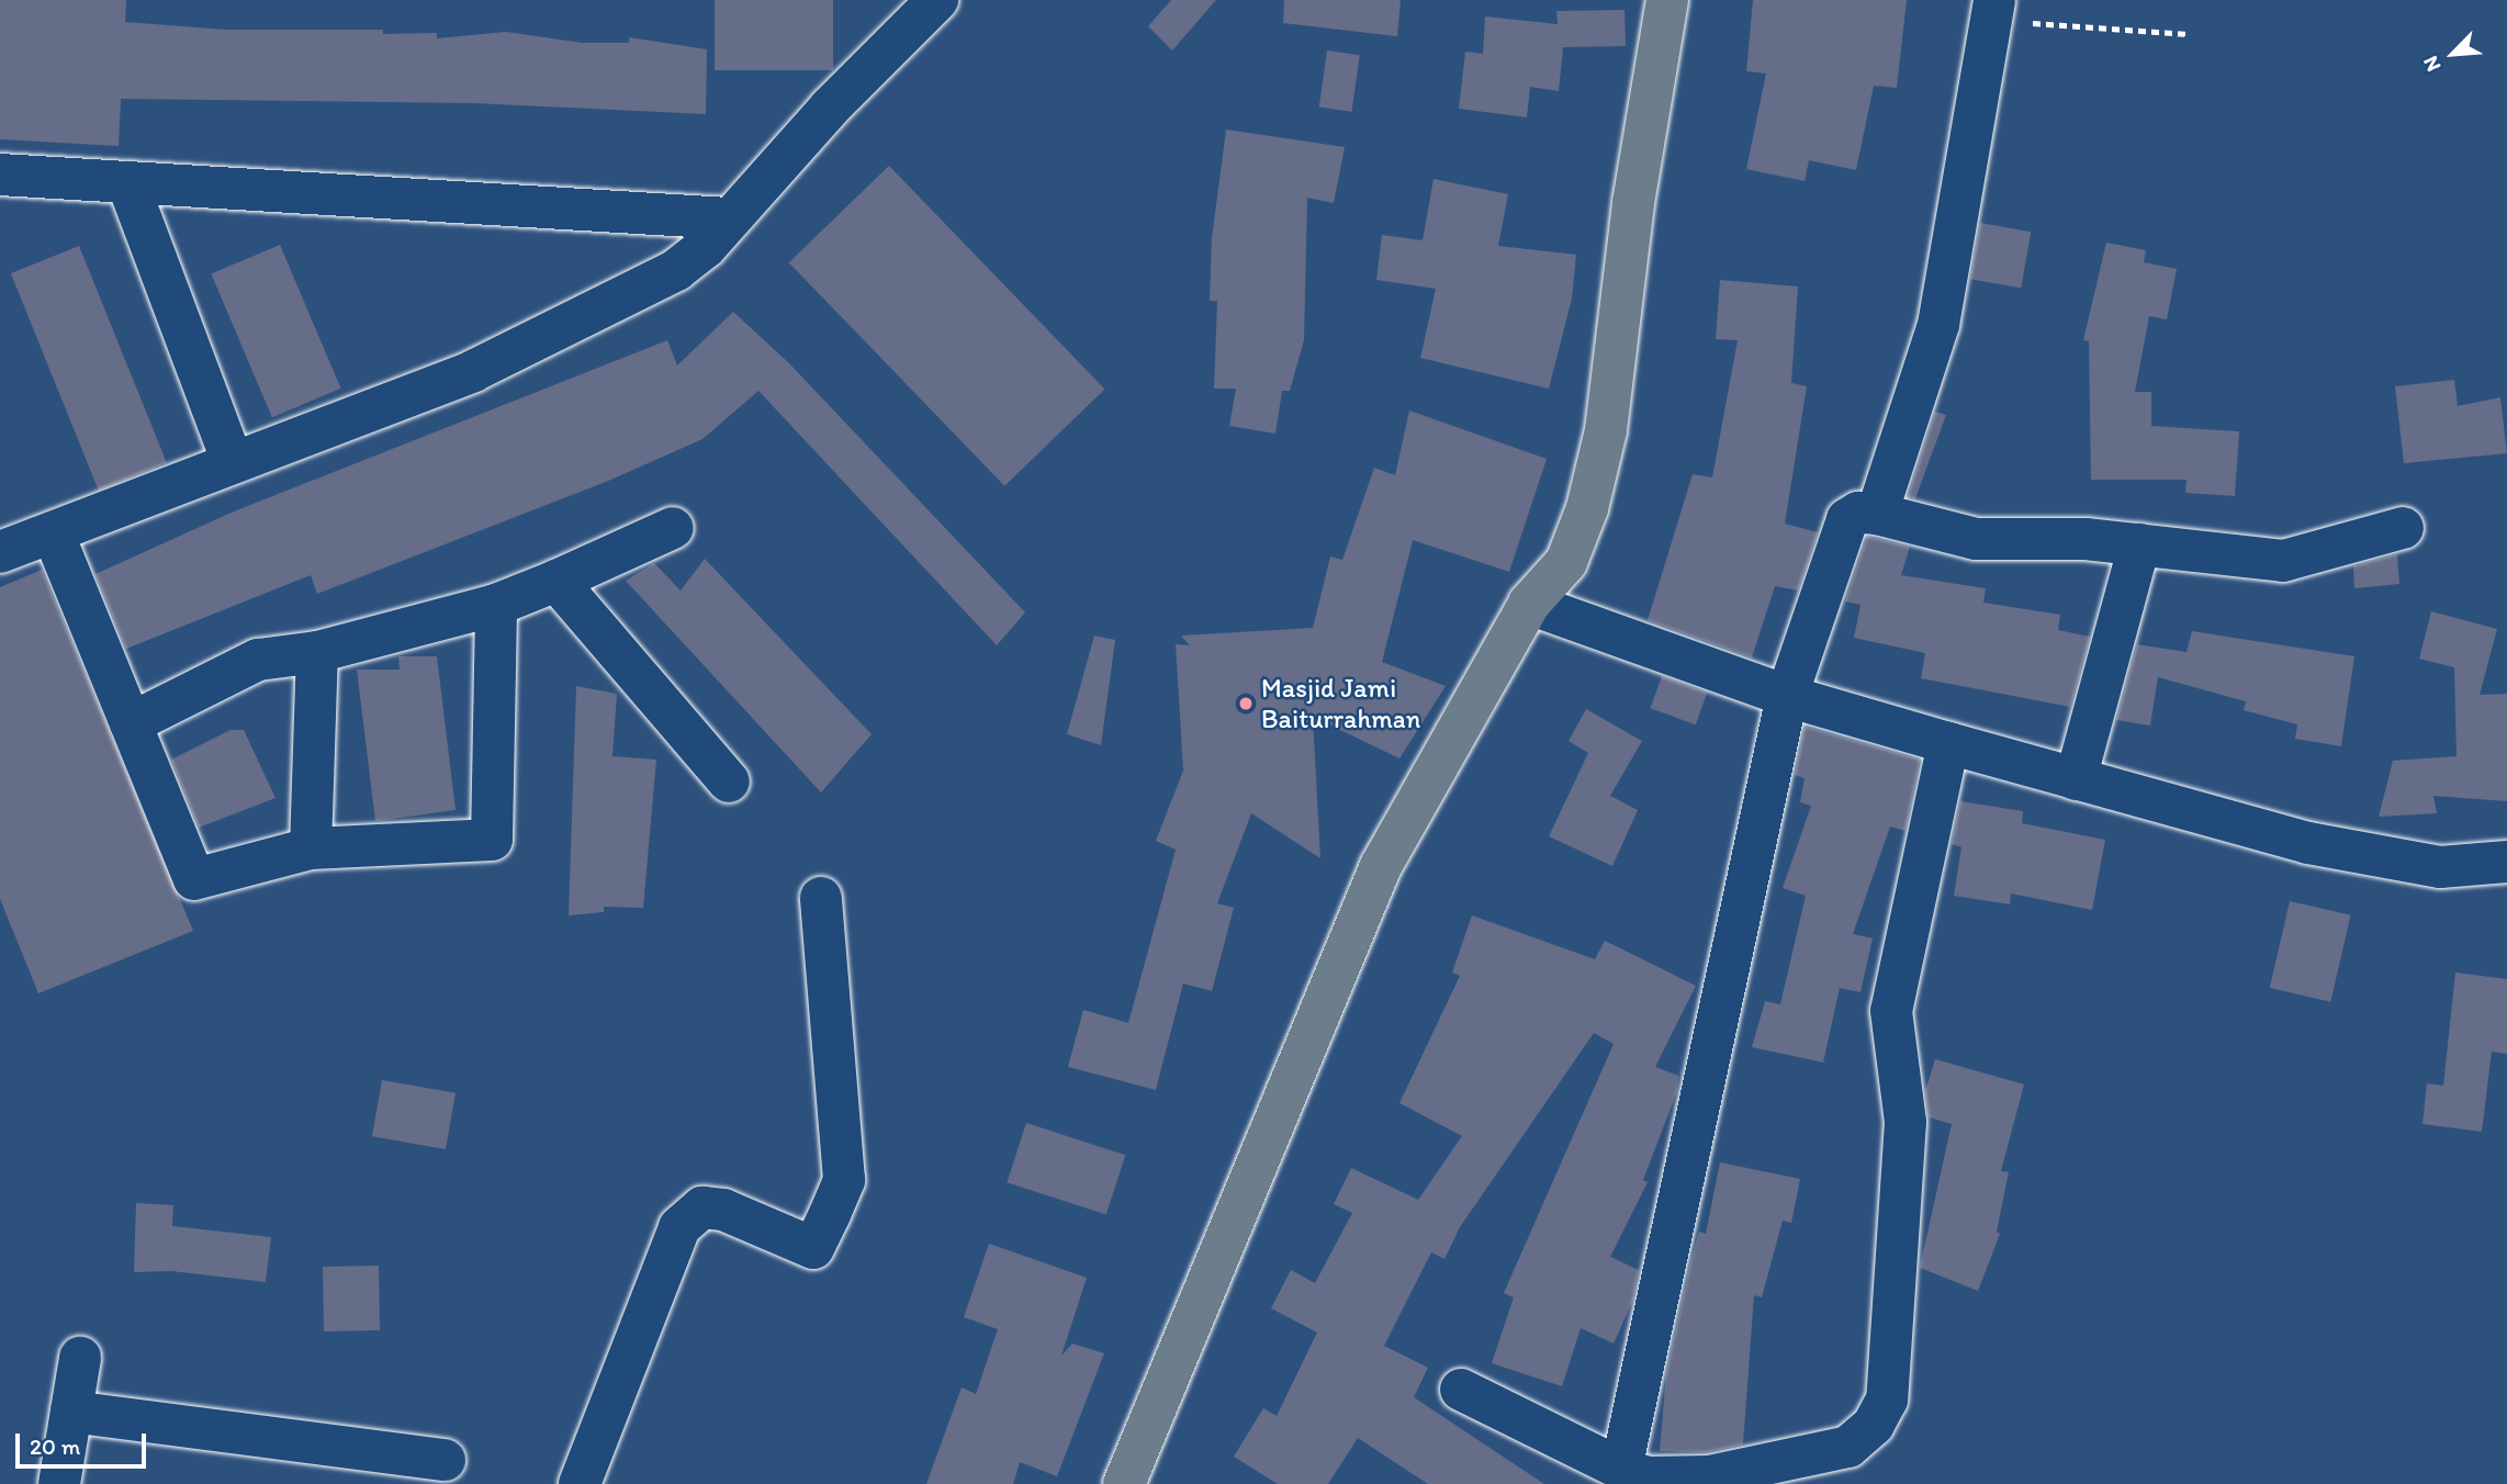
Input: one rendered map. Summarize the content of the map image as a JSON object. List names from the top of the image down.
{
  "places": ["Masjid Jami Baiturrahman"],
  "scale_bar": "20 m",
  "north": "bottom left"
}
